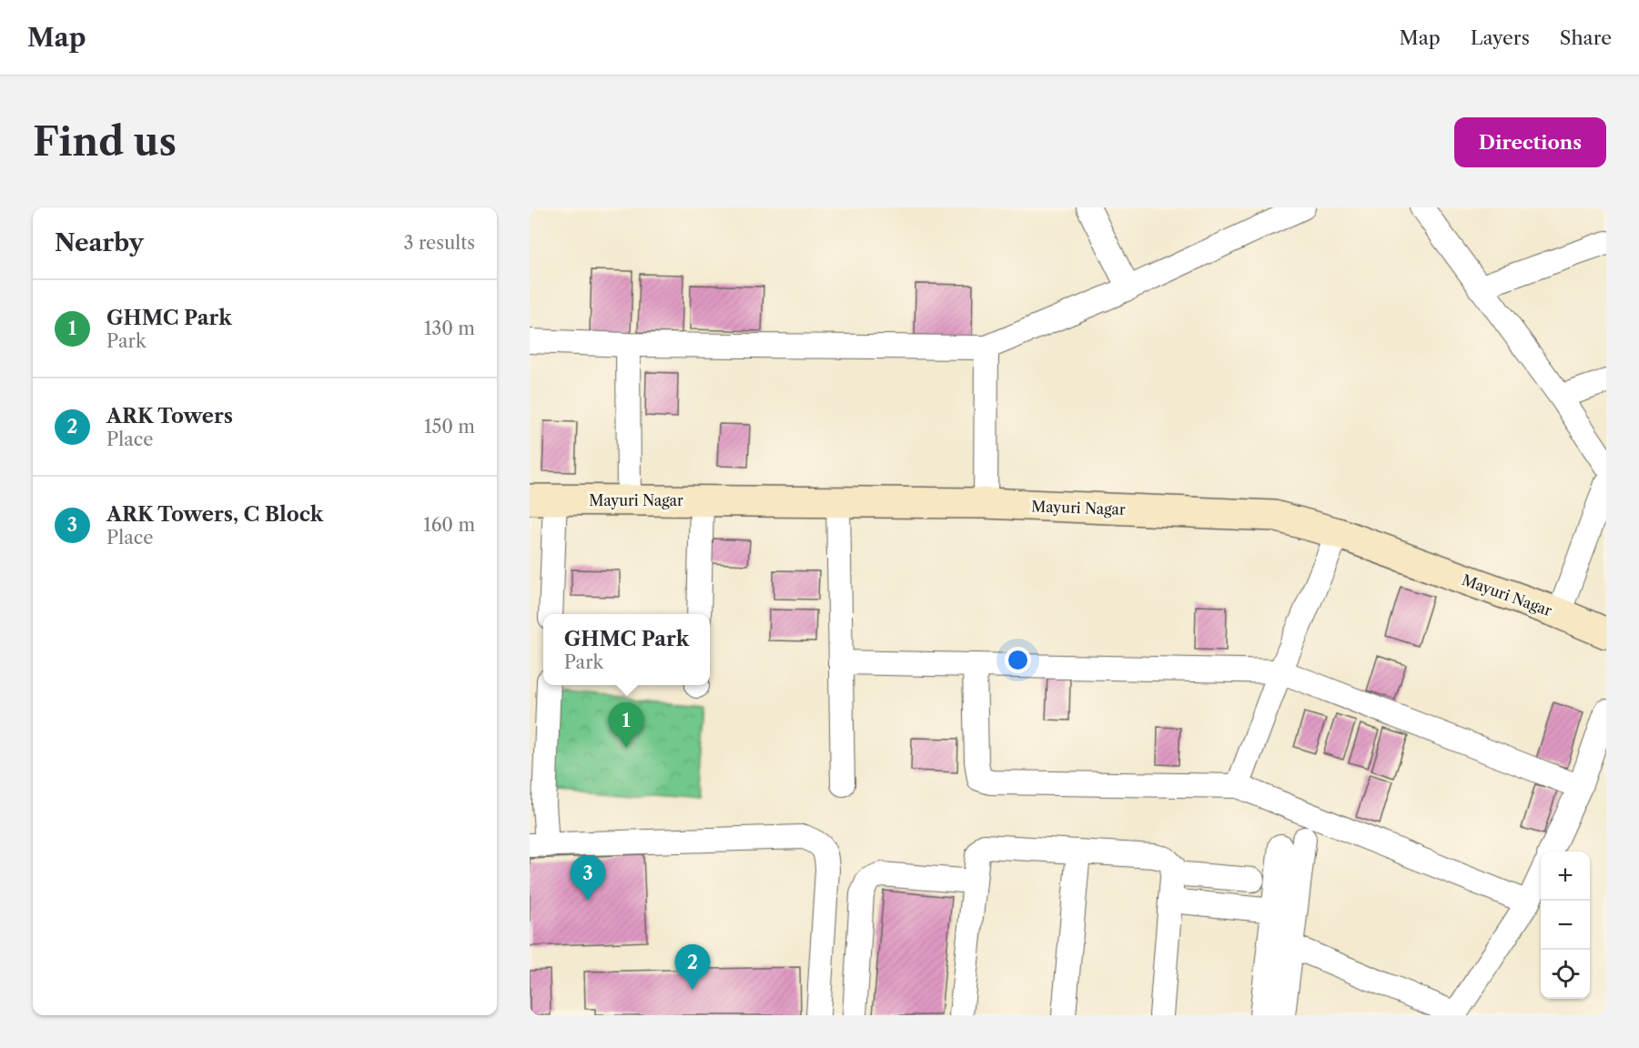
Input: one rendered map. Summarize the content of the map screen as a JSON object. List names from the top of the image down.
{
  "streets": {
    "street": ["Mayuri Nagar"]
  },
  "page": {
    "header": "Map",
    "nav": ["Map", "Layers", "Share"],
    "buttons": "Directions",
    "title": "Find us",
    "heading": ["Nearby", "3 results"],
    "list": [
      {
        "mark": "1",
        "name": "GHMC Park",
        "note": "Park",
        "value": "130 m"
      },
      {
        "mark": "2",
        "name": "ARK Towers",
        "note": "Place",
        "value": "150 m"
      },
      {
        "mark": "3",
        "name": "ARK Towers, C Block",
        "note": "Place",
        "value": "160 m"
      }
    ],
    "popup": ["GHMC Park", "Park"],
    "pins": ["1", "3", "2"],
    "map_buttons": ["+", "−"]
  }
}
